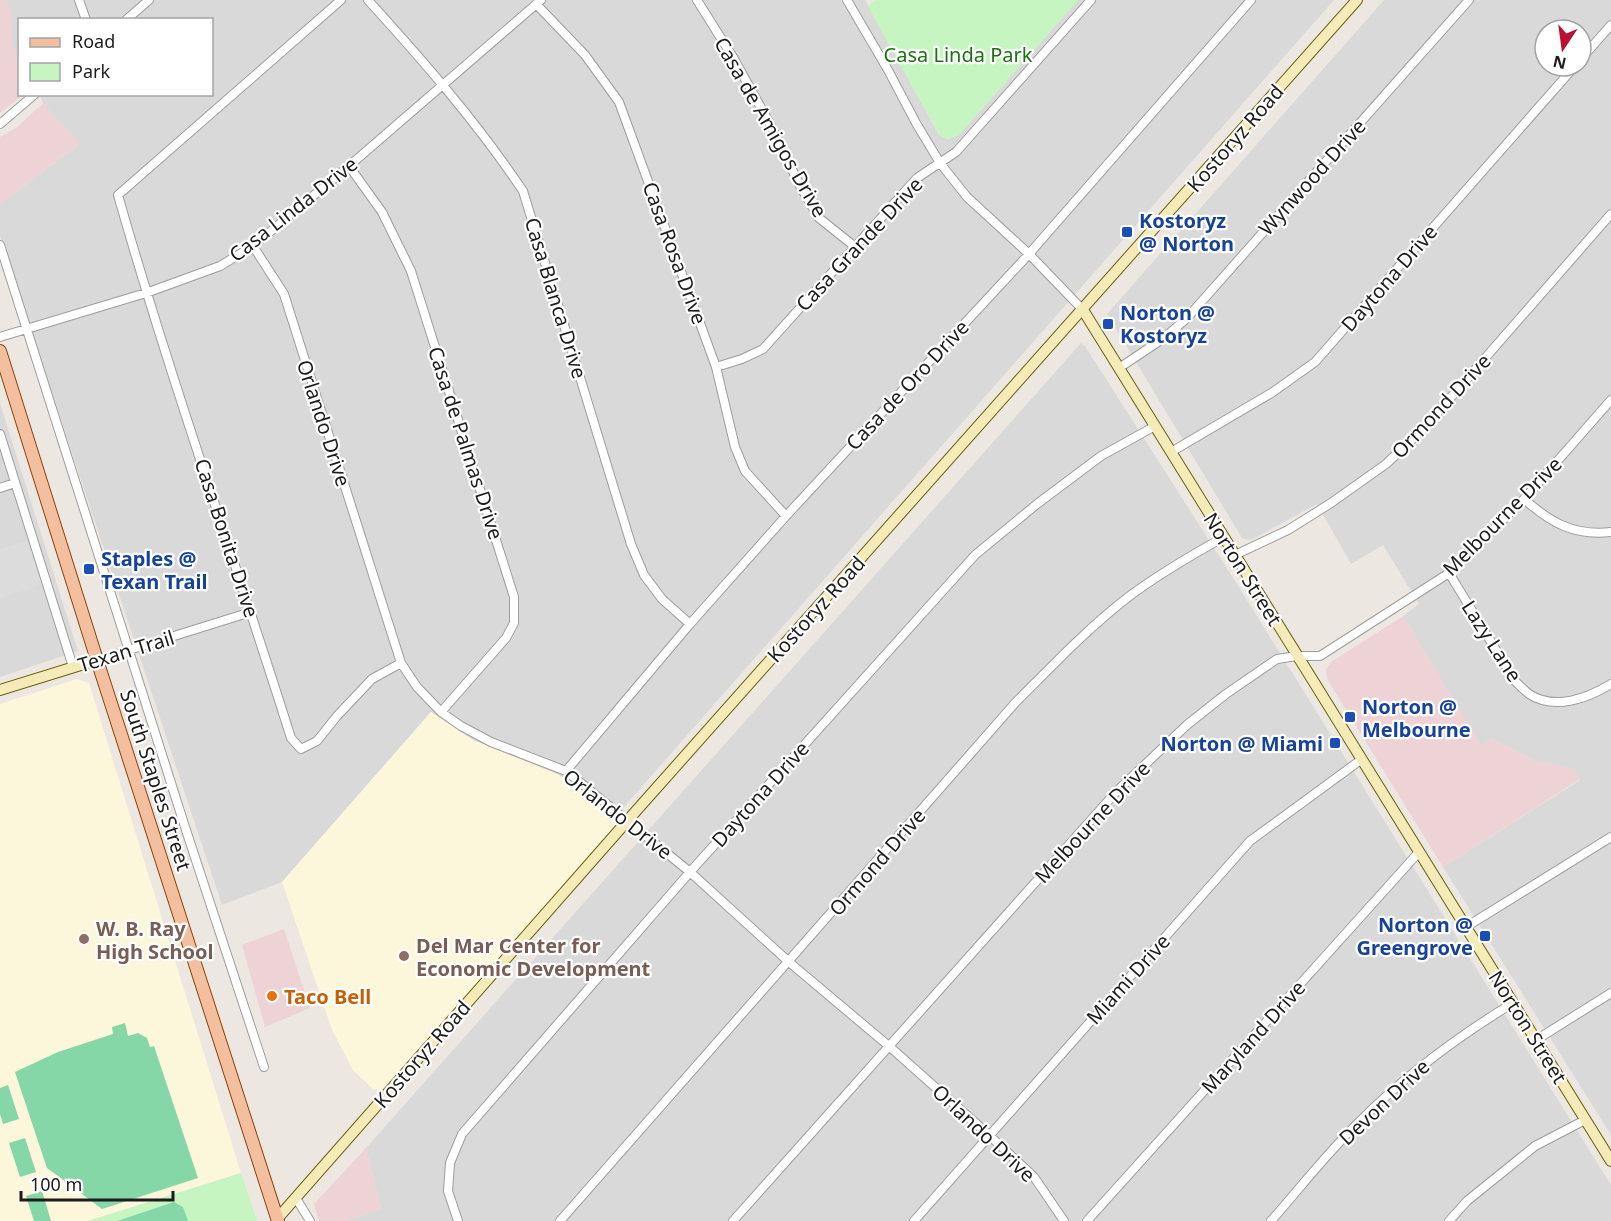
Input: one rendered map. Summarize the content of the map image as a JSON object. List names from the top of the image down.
{
  "streets": {
    "main road": [
      "Kostoryz Road",
      "Norton Street",
      "Texan Trail",
      "South Staples Street"
    ],
    "street": [
      "Casa de Amigos Drive",
      "Wynwood Drive",
      "Casa Linda Drive",
      "Casa Grande Drive",
      "Casa Rosa Drive",
      "Daytona Drive",
      "Casa Blanca Drive",
      "Casa de Oro Drive",
      "Ormond Drive",
      "Orlando Drive",
      "Casa de Palmas Drive",
      "Melbourne Drive",
      "Casa Bonita Drive",
      "Lazy Lane",
      "Miami Drive",
      "Maryland Drive",
      "Devon Drive"
    ]
  },
  "crossings": [
    ["Casa de Amigos Drive", "Casa Grande Drive"],
    ["Kostoryz Road", "Orlando Drive"],
    ["Kostoryz Road", "Norton Street"],
    ["Kostoryz Road", "South Staples Street"],
    ["Wynwood Drive", "Norton Street"],
    ["Casa Linda Drive", "Casa Rosa Drive"],
    ["Casa Linda Drive", "Casa Blanca Drive"],
    ["Casa Linda Drive", "Orlando Drive"],
    ["Casa Linda Drive", "Casa de Palmas Drive"],
    ["Casa Linda Drive", "Casa Bonita Drive"],
    ["Casa Grande Drive", "Casa Rosa Drive"],
    ["Casa Grande Drive", "Norton Street"],
    ["Casa Rosa Drive", "Casa de Oro Drive"],
    ["Daytona Drive", "Orlando Drive"],
    ["Daytona Drive", "Norton Street"],
    ["Casa Blanca Drive", "Casa de Oro Drive"],
    ["Casa de Oro Drive", "Orlando Drive"],
    ["Casa de Oro Drive", "Norton Street"],
    ["Ormond Drive", "Orlando Drive"],
    ["Ormond Drive", "Norton Street"],
    ["Orlando Drive", "Casa de Palmas Drive"],
    ["Orlando Drive", "Melbourne Drive"],
    ["Orlando Drive", "Casa Bonita Drive"],
    ["Orlando Drive", "Miami Drive"],
    ["Melbourne Drive", "Norton Street"],
    ["Melbourne Drive", "Lazy Lane"],
    ["Casa Bonita Drive", "Texan Trail"],
    ["Norton Street", "Miami Drive"],
    ["Norton Street", "Maryland Drive"],
    ["Norton Street", "Devon Drive"],
    ["Texan Trail", "South Staples Street"]
  ],
  "parks": ["Casa Linda Park"],
  "places": {
    "transit": [
      "Kostoryz @ Norton",
      "Norton @ Kostoryz",
      "Staples @ Texan Trail",
      "Norton @ Melbourne",
      "Norton @ Miami",
      "Norton @ Greengrove"
    ],
    "other": ["W. B. Ray High School", "Del Mar Center for Economic Development", "Taco Bell"]
  },
  "legend": ["Road", "Park"],
  "scale_bar": "100 m",
  "north": "bottom"
}
